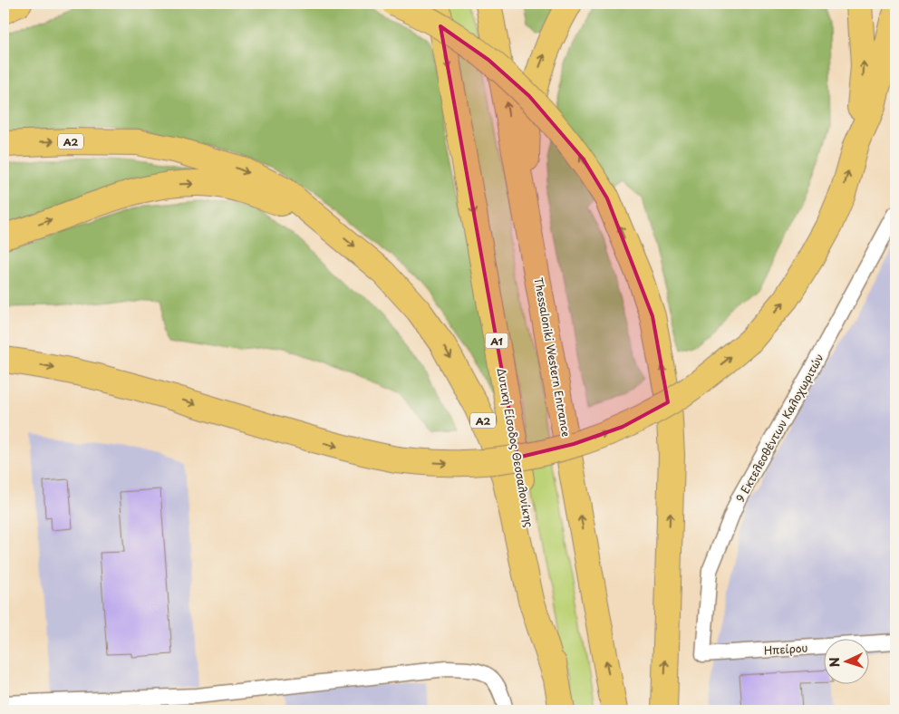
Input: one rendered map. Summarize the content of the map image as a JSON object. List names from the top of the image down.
{
  "streets": {
    "highway": [
      "Α2",
      "Α1",
      "Thessaloniki Western Entrance",
      "Δυτική Είσοδος Θεσσαλονίκης"
    ],
    "street": ["9 Εκτελεσθέντων Καλοχωριτών", "Ηπείρου"]
  },
  "crossings": [
    ["Α2", "Α1"],
    ["Α2", "Δυτική Είσοδος Θεσσαλονίκης"],
    ["Α1", "Δυτική Είσοδος Θεσσαλονίκης"],
    ["9 Εκτελεσθέντων Καλοχωριτών", "Ηπείρου"]
  ],
  "north": "left"
}
